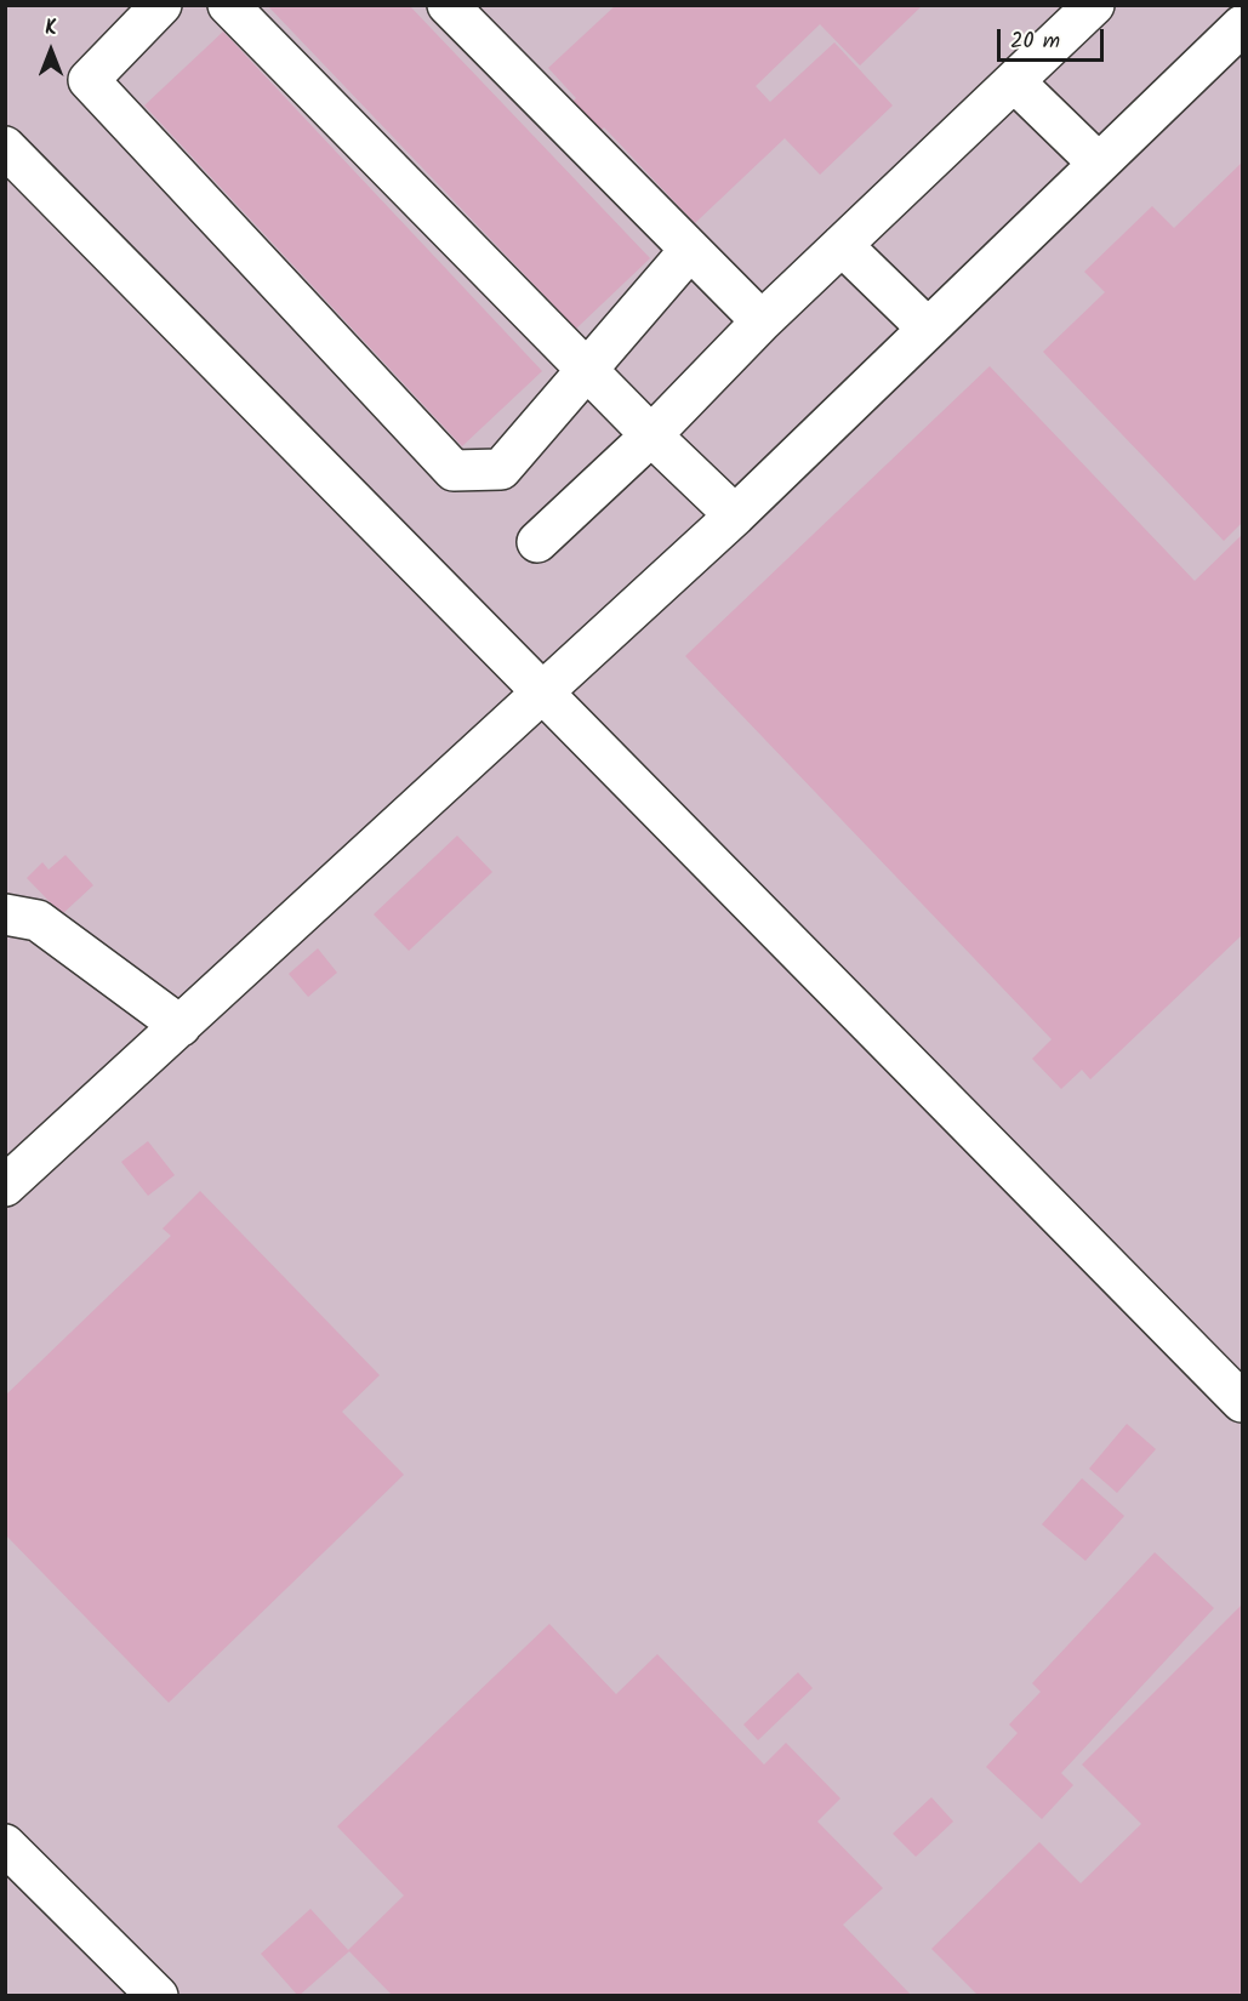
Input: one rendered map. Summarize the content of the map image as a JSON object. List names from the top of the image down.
{
  "scale_bar": "20 m",
  "north": "top"
}
